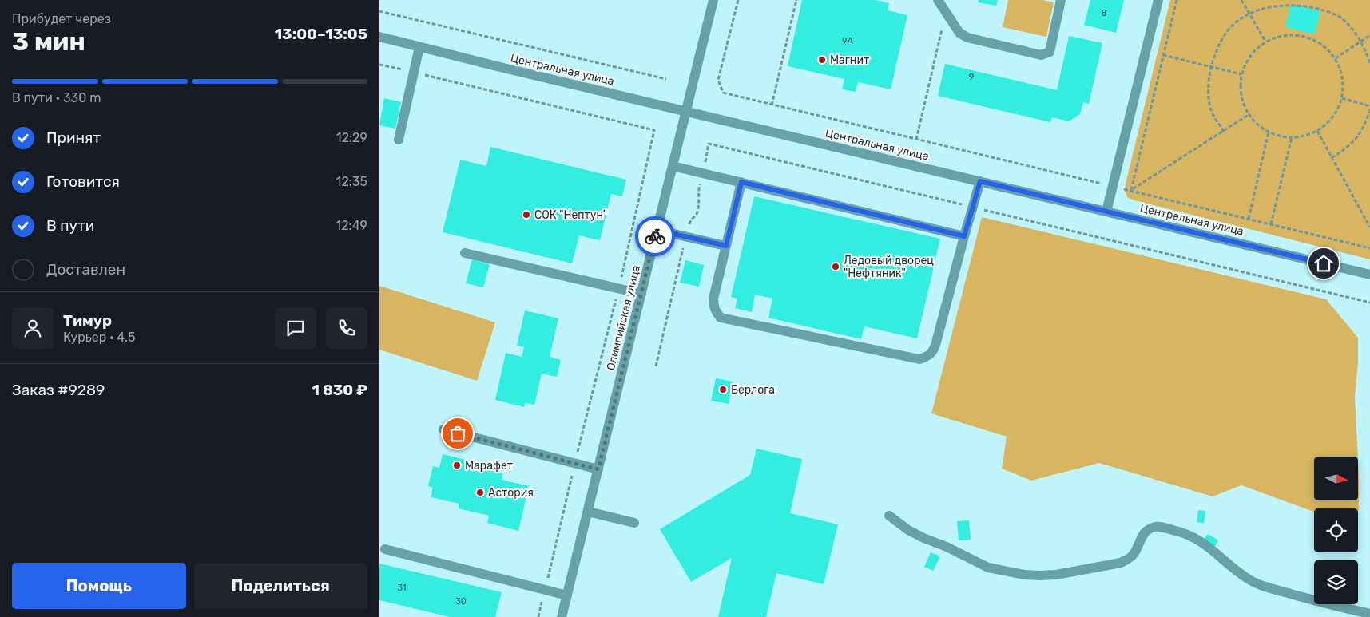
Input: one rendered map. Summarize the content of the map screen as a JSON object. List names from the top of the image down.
{
  "streets": {
    "street": ["Центральная улица", "Олимпийская улица"]
  },
  "crossings": [
    ["Центральная улица", "Олимпийская улица"]
  ],
  "places": [
    "Магнит",
    "СОК \"Нептун\"",
    "Ледовый дворец \"Нефтяник\"",
    "Берлога",
    "Марафет",
    "Астория"
  ],
  "house_numbers": [
    "8",
    "9А",
    "9",
    "31",
    "30"
  ],
  "north": "right",
  "page": {
    "heading": ["3 мин", "Прибудет через", "13:00–13:05"],
    "panel": [
      "Тимур",
      "Курьер · 4.5",
      "Заказ #9289",
      "1 830 ₽"
    ],
    "bar": "В пути · 330 m",
    "list": [
      ["Принят", "12:29"],
      ["Готовится", "12:35"],
      ["В пути", "12:49"],
      "Доставлен"
    ],
    "buttons": ["Помощь", "Поделиться"]
  }
}
